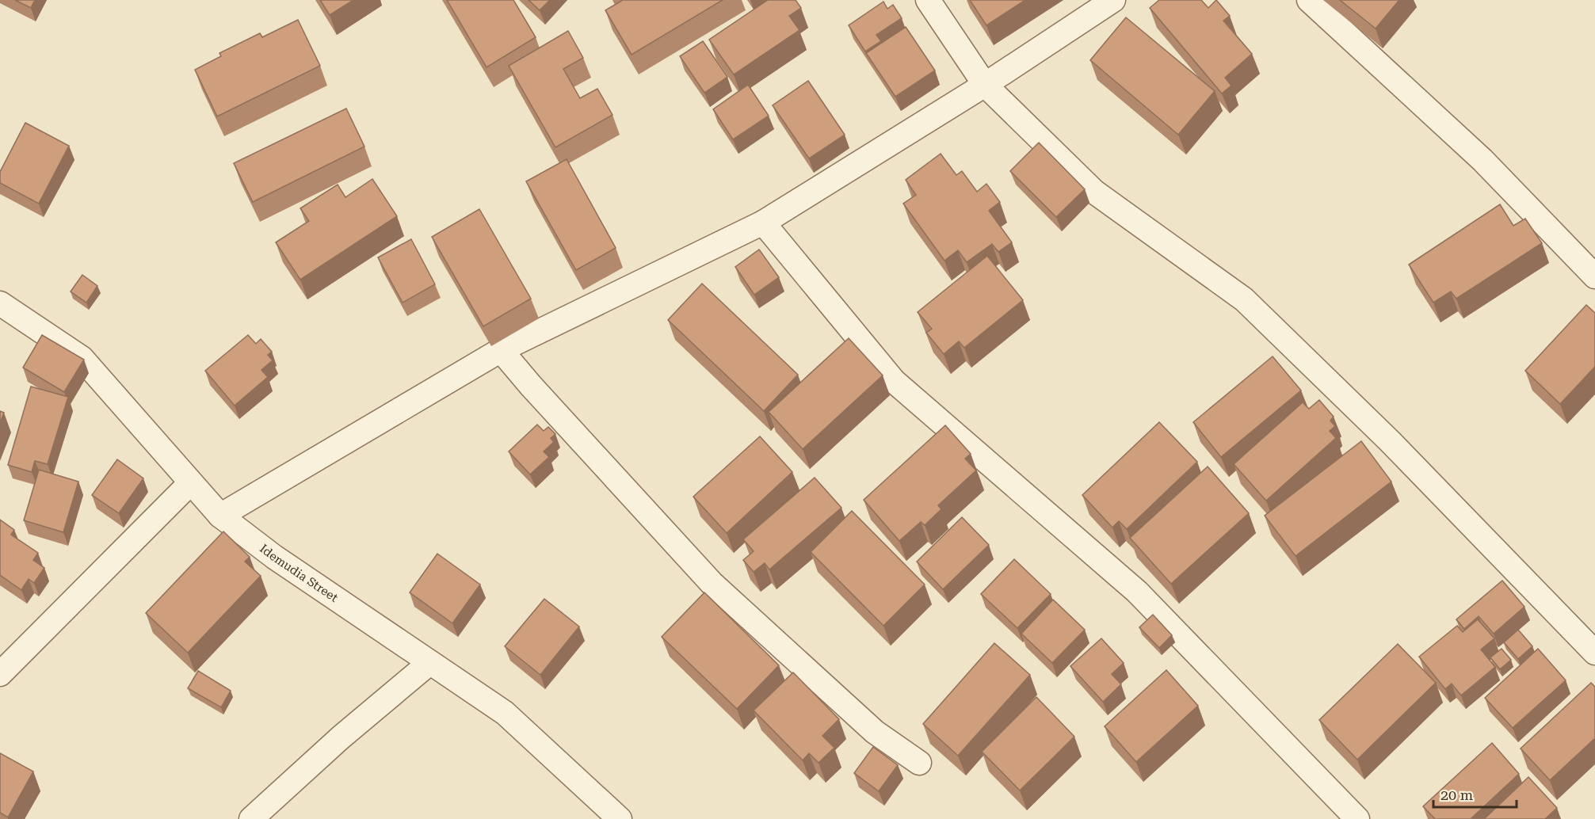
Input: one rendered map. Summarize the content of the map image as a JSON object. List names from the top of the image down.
{
  "streets": {
    "street": ["Idemudia Street"]
  },
  "scale_bar": "20 m"
}
